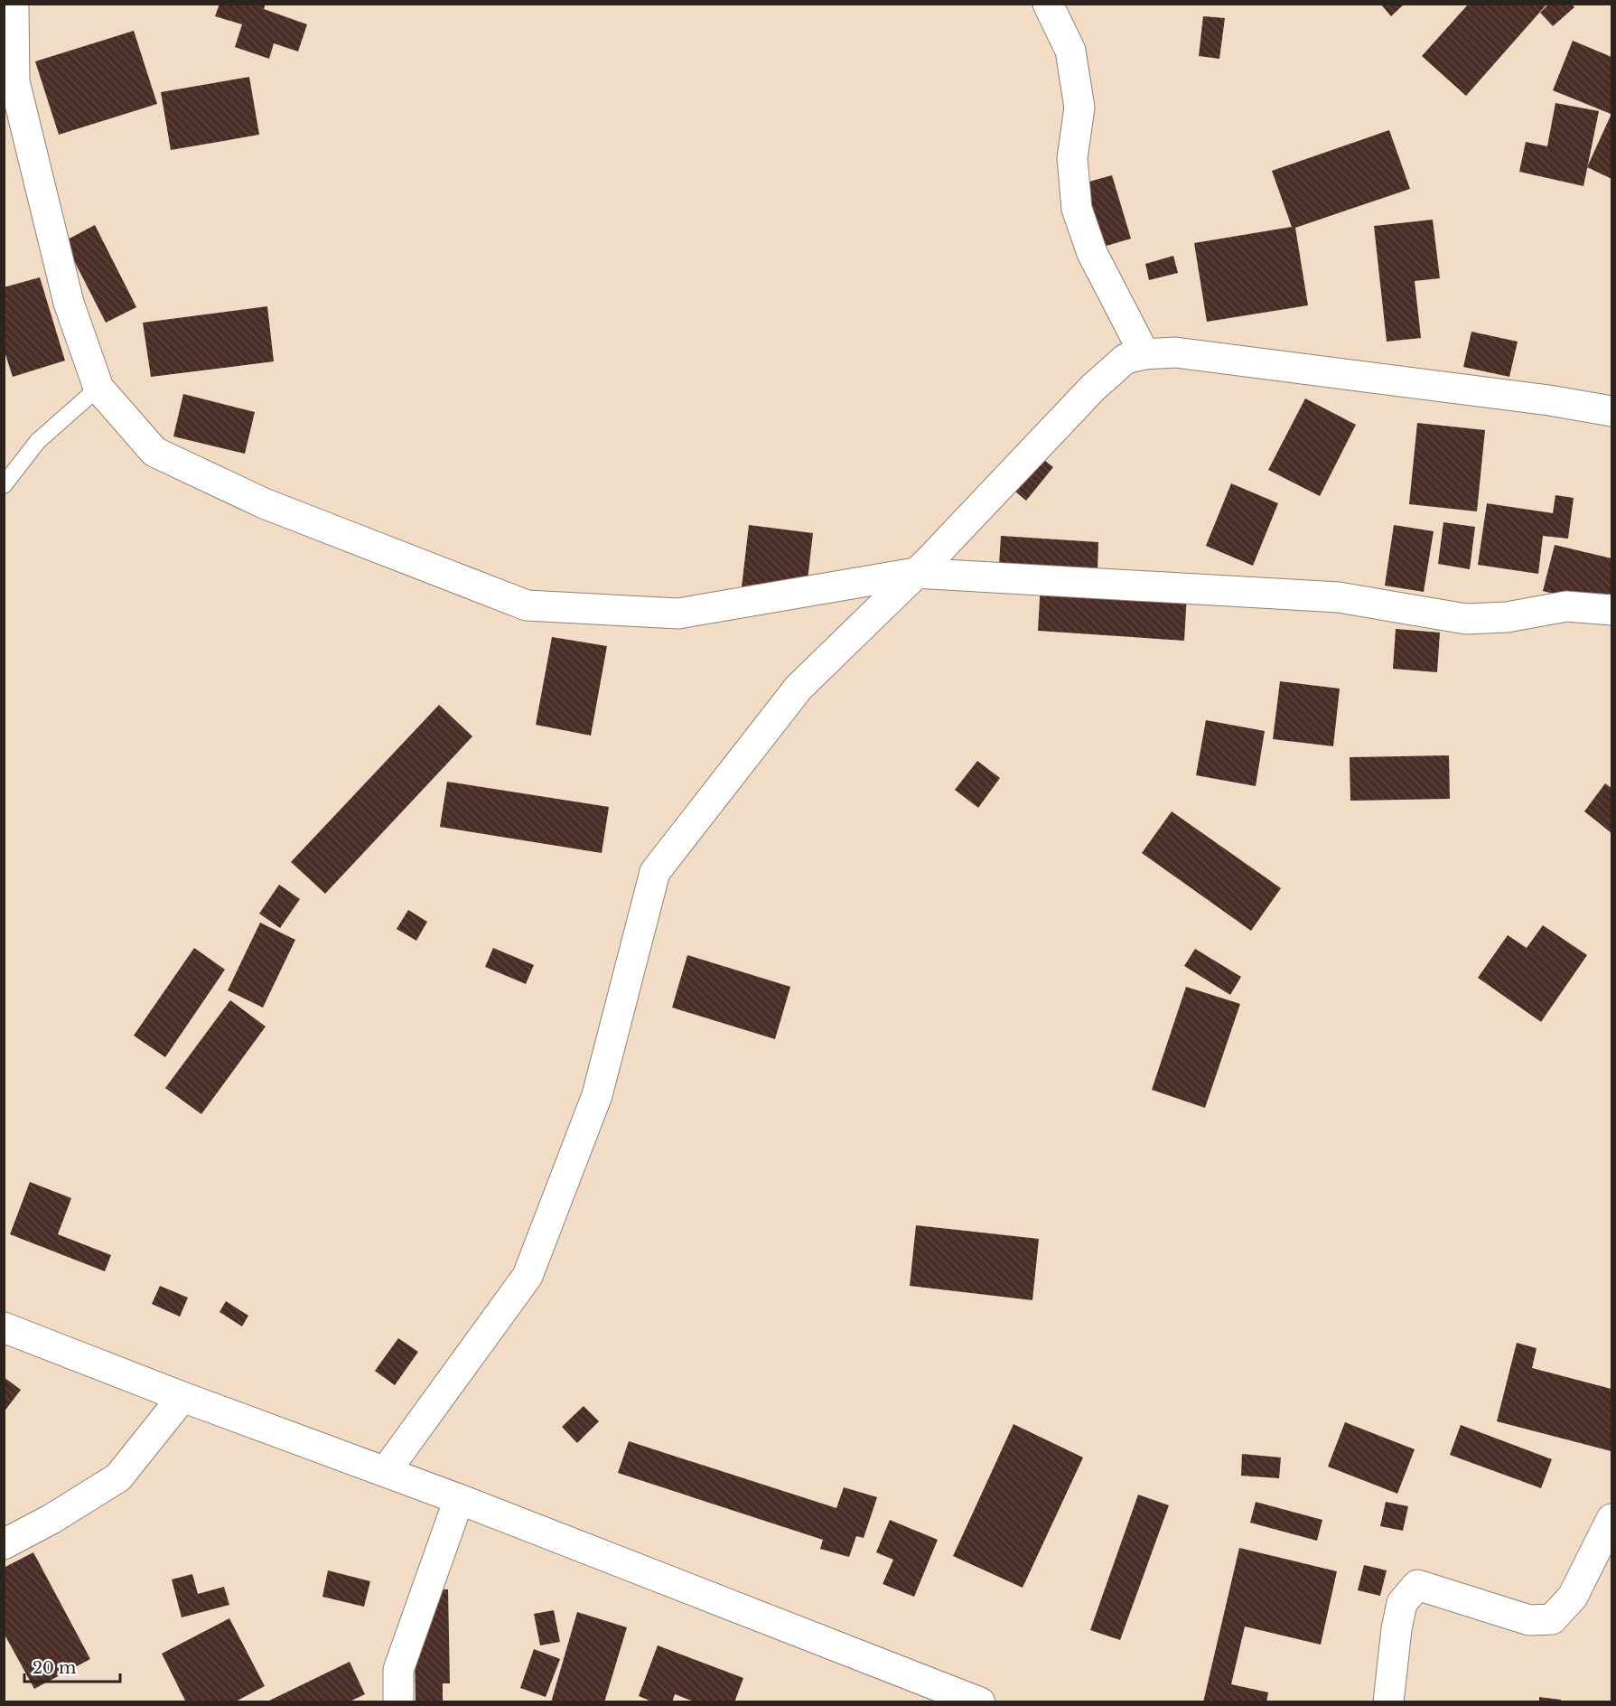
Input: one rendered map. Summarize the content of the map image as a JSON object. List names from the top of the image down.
{
  "scale_bar": "20 m"
}
